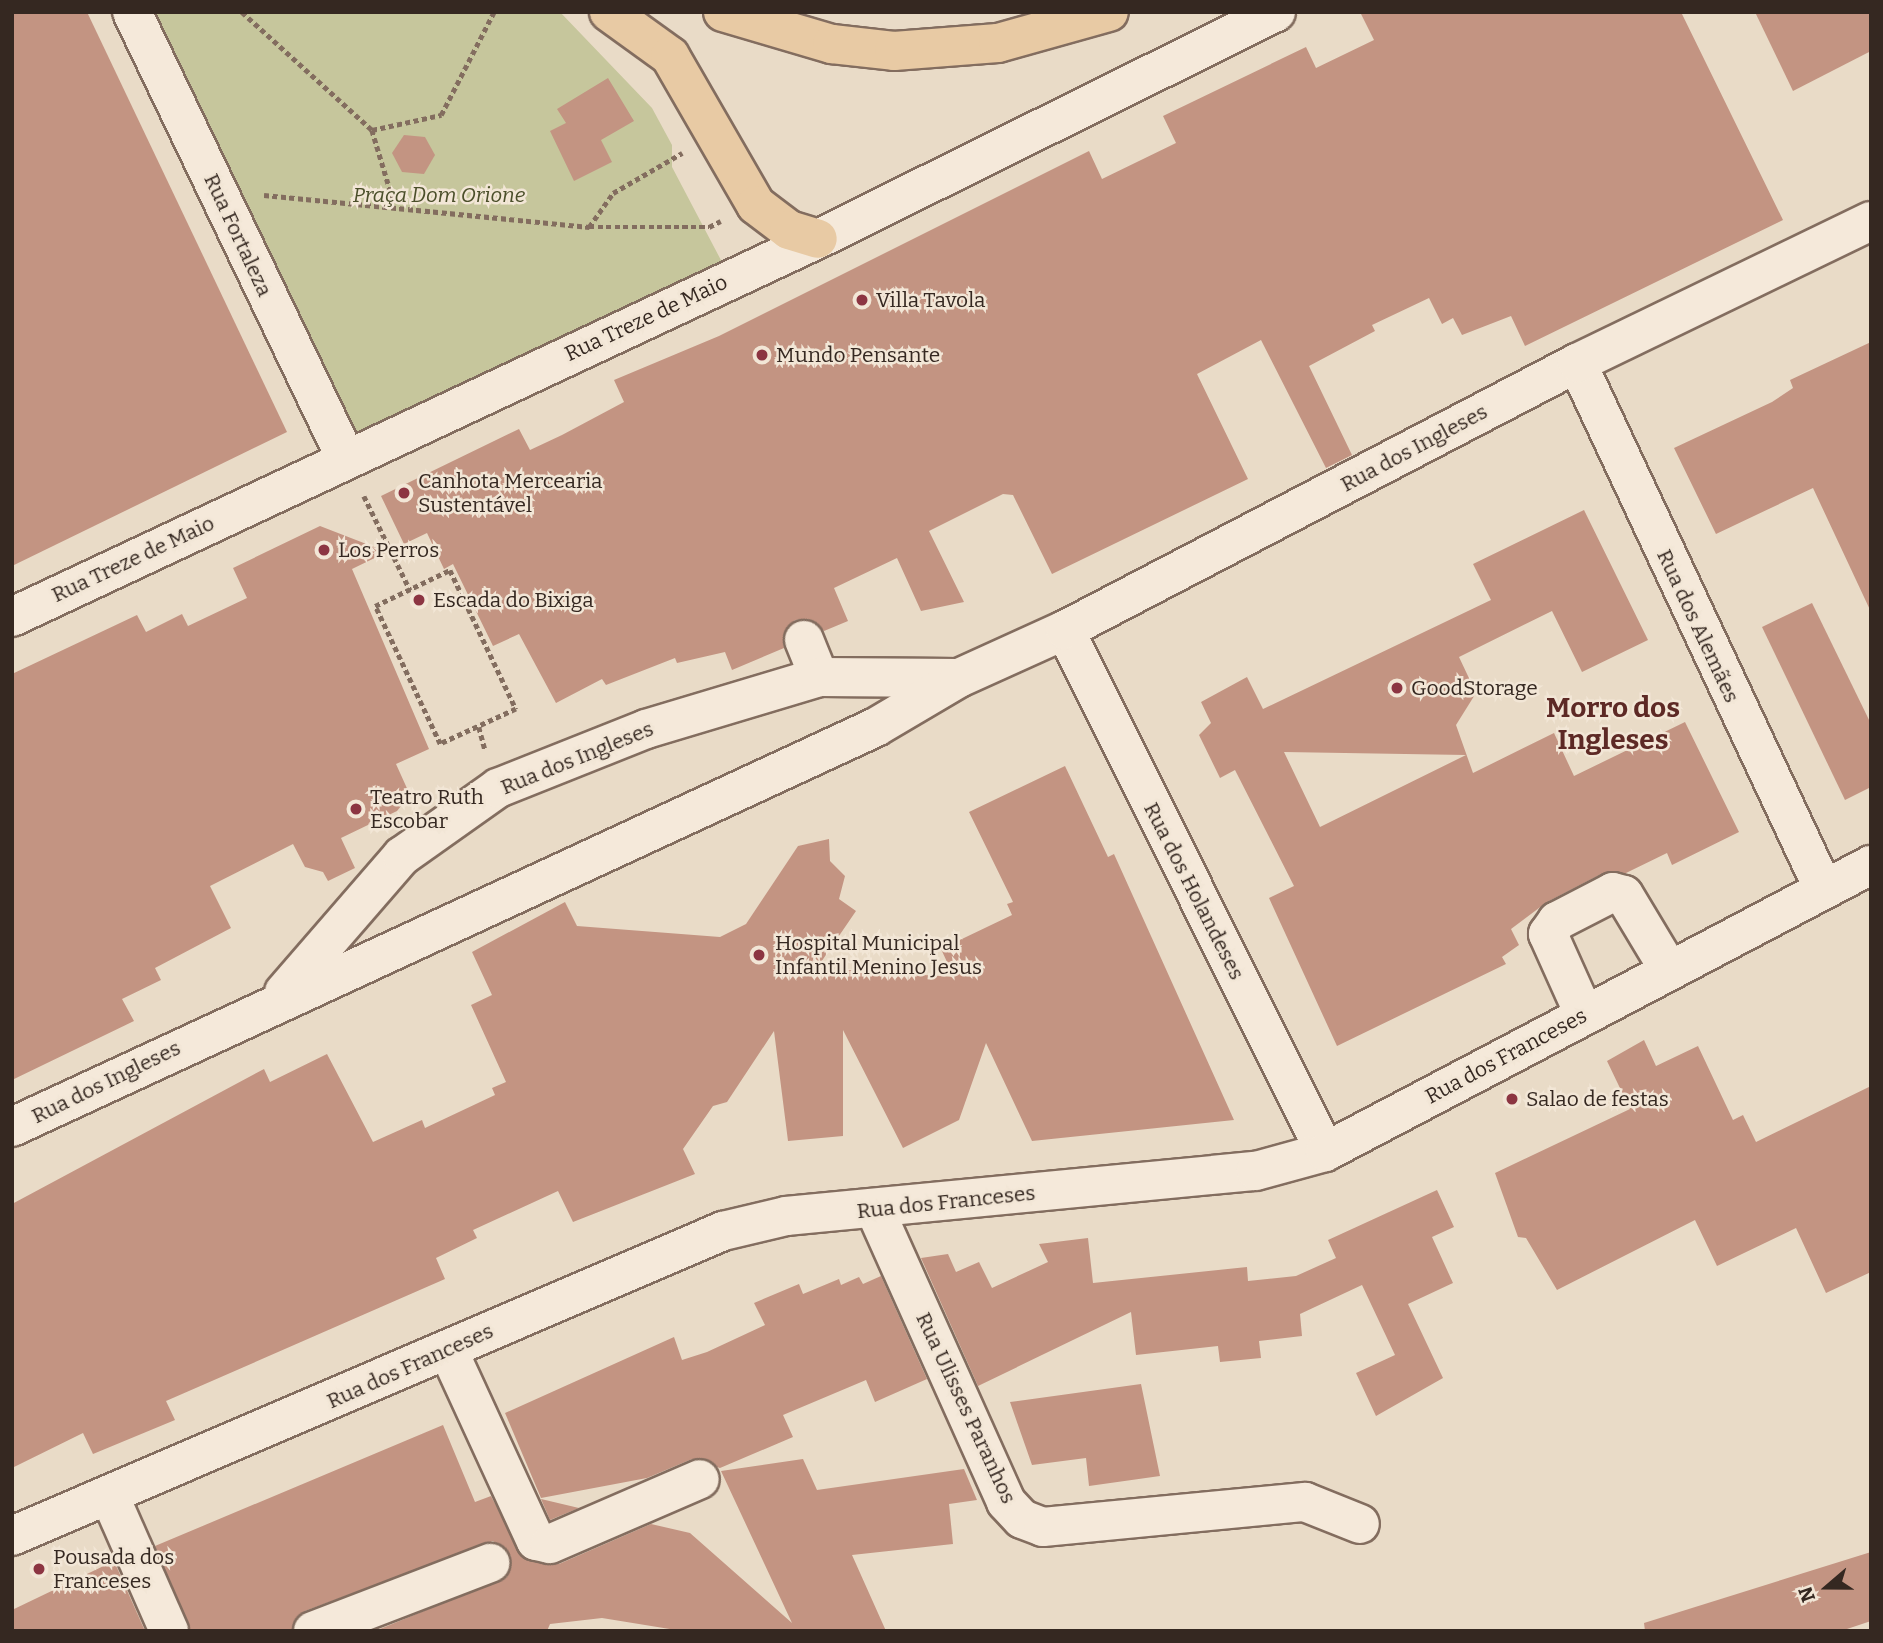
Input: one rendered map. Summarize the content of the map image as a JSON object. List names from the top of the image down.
{
  "streets": {
    "street": [
      "Rua Fortaleza",
      "Rua Treze de Maio",
      "Rua dos Ingleses",
      "Rua dos Alemães",
      "Rua dos Holandeses",
      "Rua dos Franceses",
      "Rua Ulisses Paranhos"
    ]
  },
  "crossings": [
    ["Rua Fortaleza", "Rua Treze de Maio"],
    ["Rua dos Ingleses", "Rua dos Alemães"],
    ["Rua dos Ingleses", "Rua dos Holandeses"],
    ["Rua dos Alemães", "Rua dos Franceses"],
    ["Rua dos Holandeses", "Rua dos Franceses"],
    ["Rua dos Franceses", "Rua Ulisses Paranhos"]
  ],
  "districts": ["Morro dos Ingleses"],
  "parks": ["Praça Dom Orione"],
  "places": [
    "Villa Tavola",
    "Mundo Pensante",
    "Canhota Mercearia Sustentável",
    "Los Perros",
    "Escada do Bixiga",
    "GoodStorage",
    "Teatro Ruth Escobar",
    "Hospital Municipal Infantil Menino Jesus",
    "Salao de festas",
    "Pousada dos Franceses"
  ],
  "north": "left"
}
